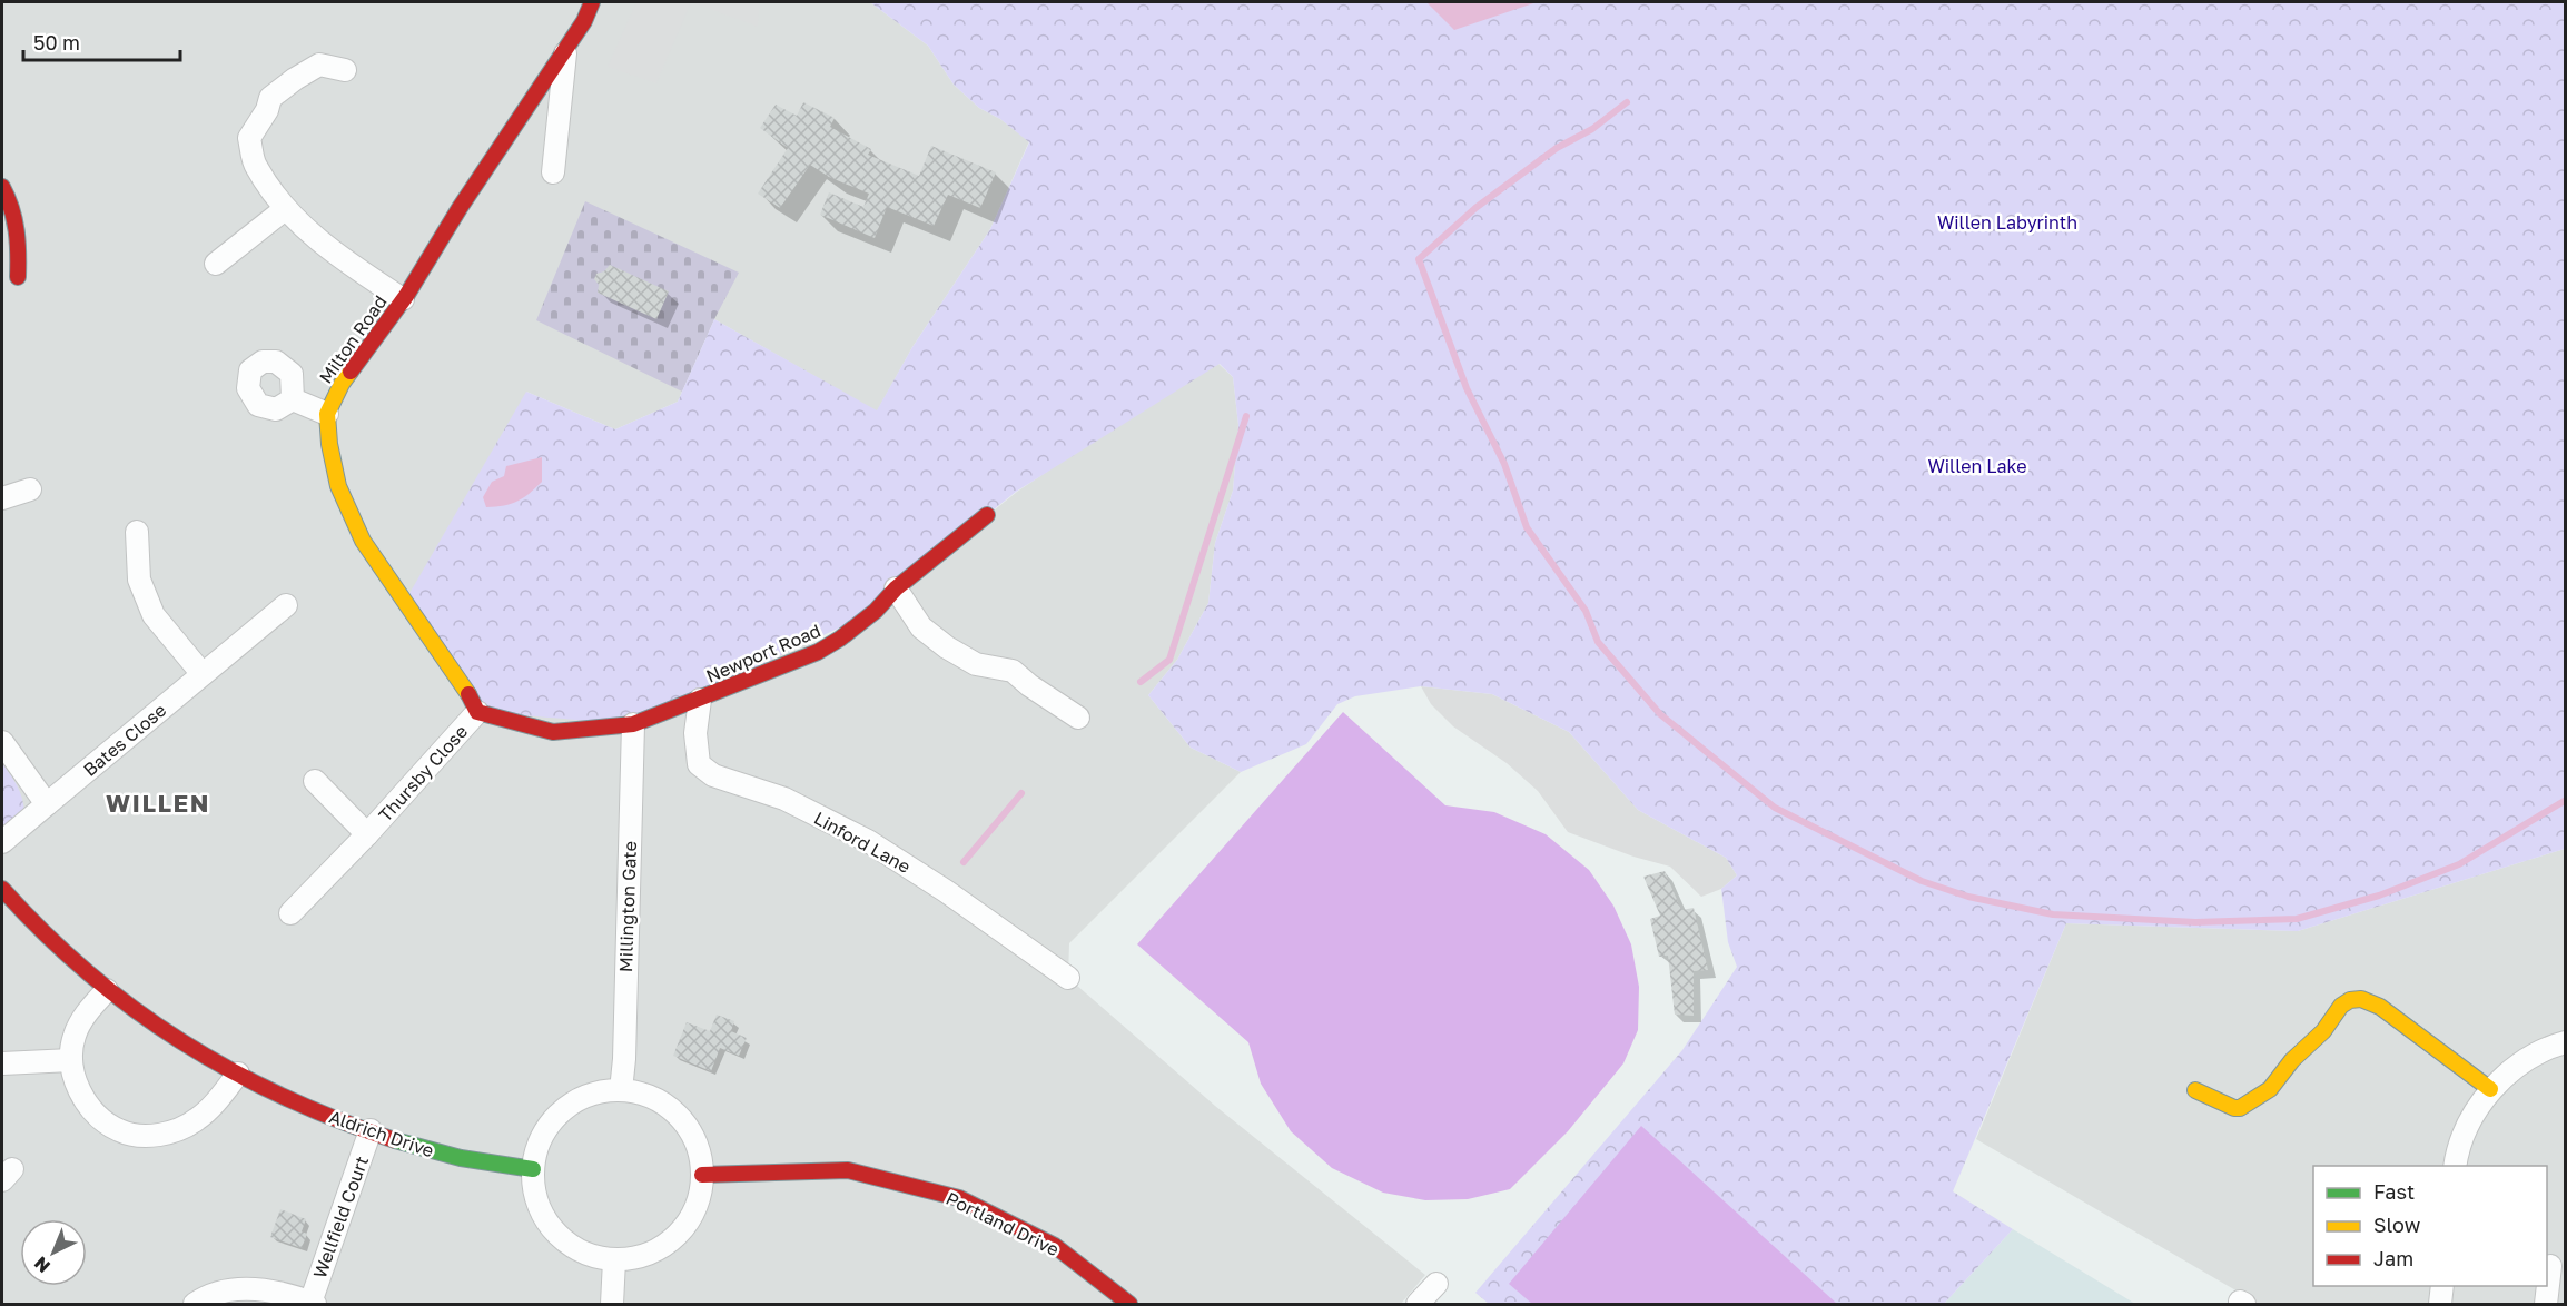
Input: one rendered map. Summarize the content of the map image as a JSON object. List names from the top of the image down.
{
  "streets": {
    "street": [
      "Milton Road",
      "Newport Road",
      "Bates Close",
      "Thursby Close",
      "Linford Lane",
      "Millington Gate",
      "Aldrich Drive",
      "Wellfield Court",
      "Portland Drive"
    ]
  },
  "crossings": [
    ["Milton Road", "Thursby Close"],
    ["Newport Road", "Linford Lane"],
    ["Newport Road", "Millington Gate"],
    ["Millington Gate", "Aldrich Drive"],
    ["Millington Gate", "Portland Drive"],
    ["Aldrich Drive", "Wellfield Court"],
    ["Aldrich Drive", "Portland Drive"]
  ],
  "districts": ["WILLEN"],
  "parks": ["Willen Labyrinth", "Willen Lake"],
  "legend": ["Fast", "Slow", "Jam"],
  "scale_bar": "50 m",
  "north": "bottom left"
}
